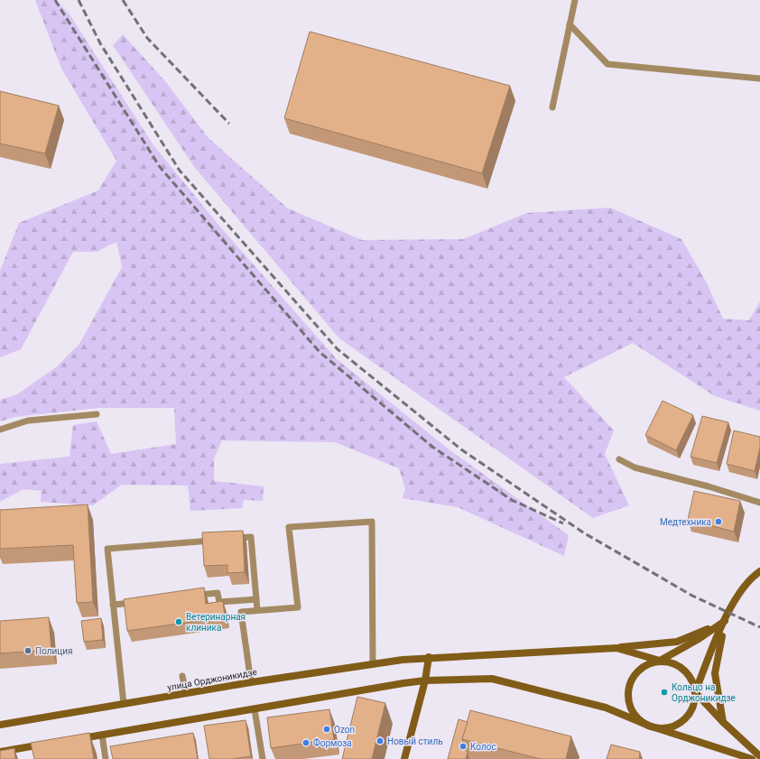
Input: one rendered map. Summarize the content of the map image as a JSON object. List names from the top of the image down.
{
  "streets": {
    "main road": ["улица Орджоникидзе"]
  },
  "places": [
    "Медтехника",
    "Ветеринарная клиника",
    "Полиция",
    "Кольцо на Орджоникидзе",
    "Ozon",
    "Новый стиль",
    "Формоза",
    "Колос"
  ]
}
